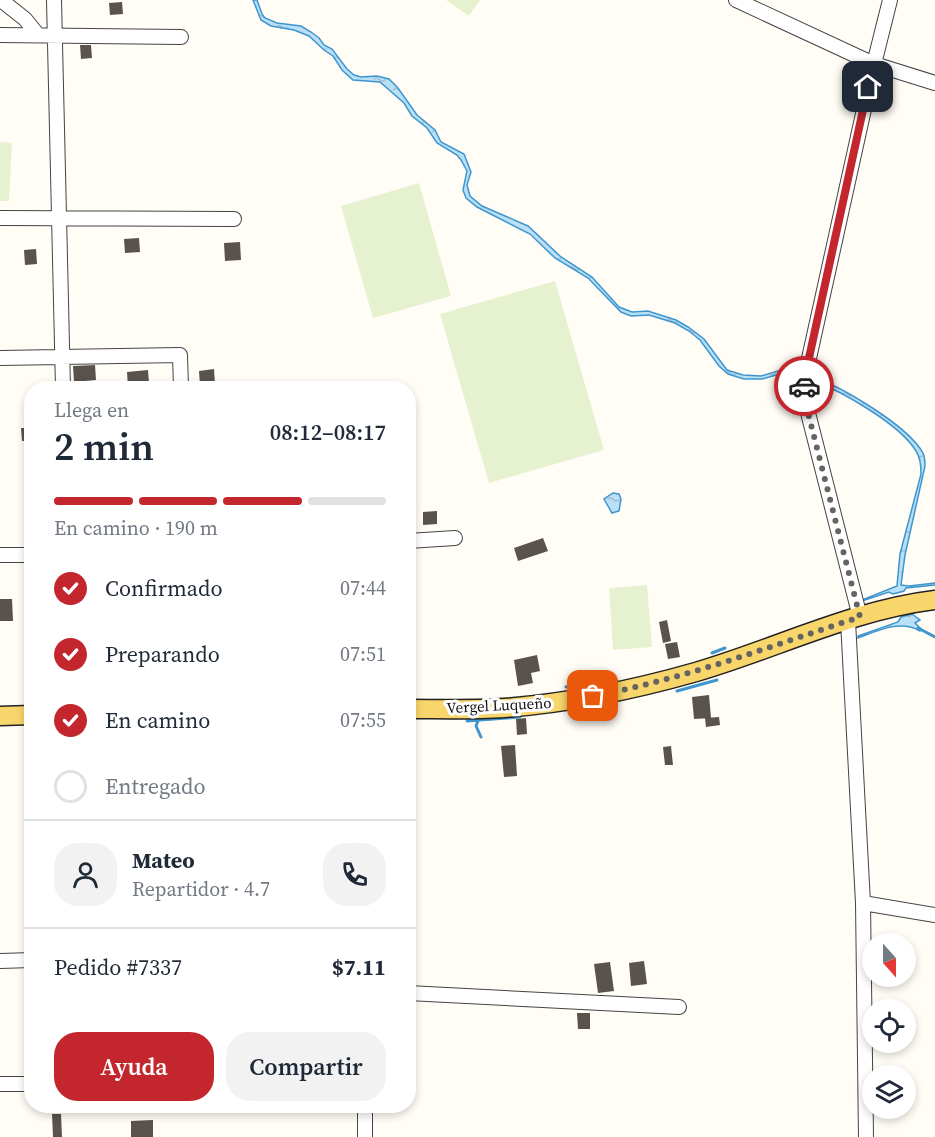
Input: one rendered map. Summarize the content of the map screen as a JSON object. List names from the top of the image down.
{
  "streets": {
    "main road": ["Vergel Luqueño"]
  },
  "north": "bottom",
  "page": {
    "heading": ["2 min", "Llega en", "08:12–08:17"],
    "panel": [
      "Mateo",
      "Repartidor · 4.7",
      "Pedido #7337",
      "$7.11"
    ],
    "bar": "En camino · 190 m",
    "list": [
      ["Confirmado", "07:44"],
      ["Preparando", "07:51"],
      ["En camino", "07:55"],
      "Entregado"
    ],
    "buttons": ["Ayuda", "Compartir"]
  }
}
